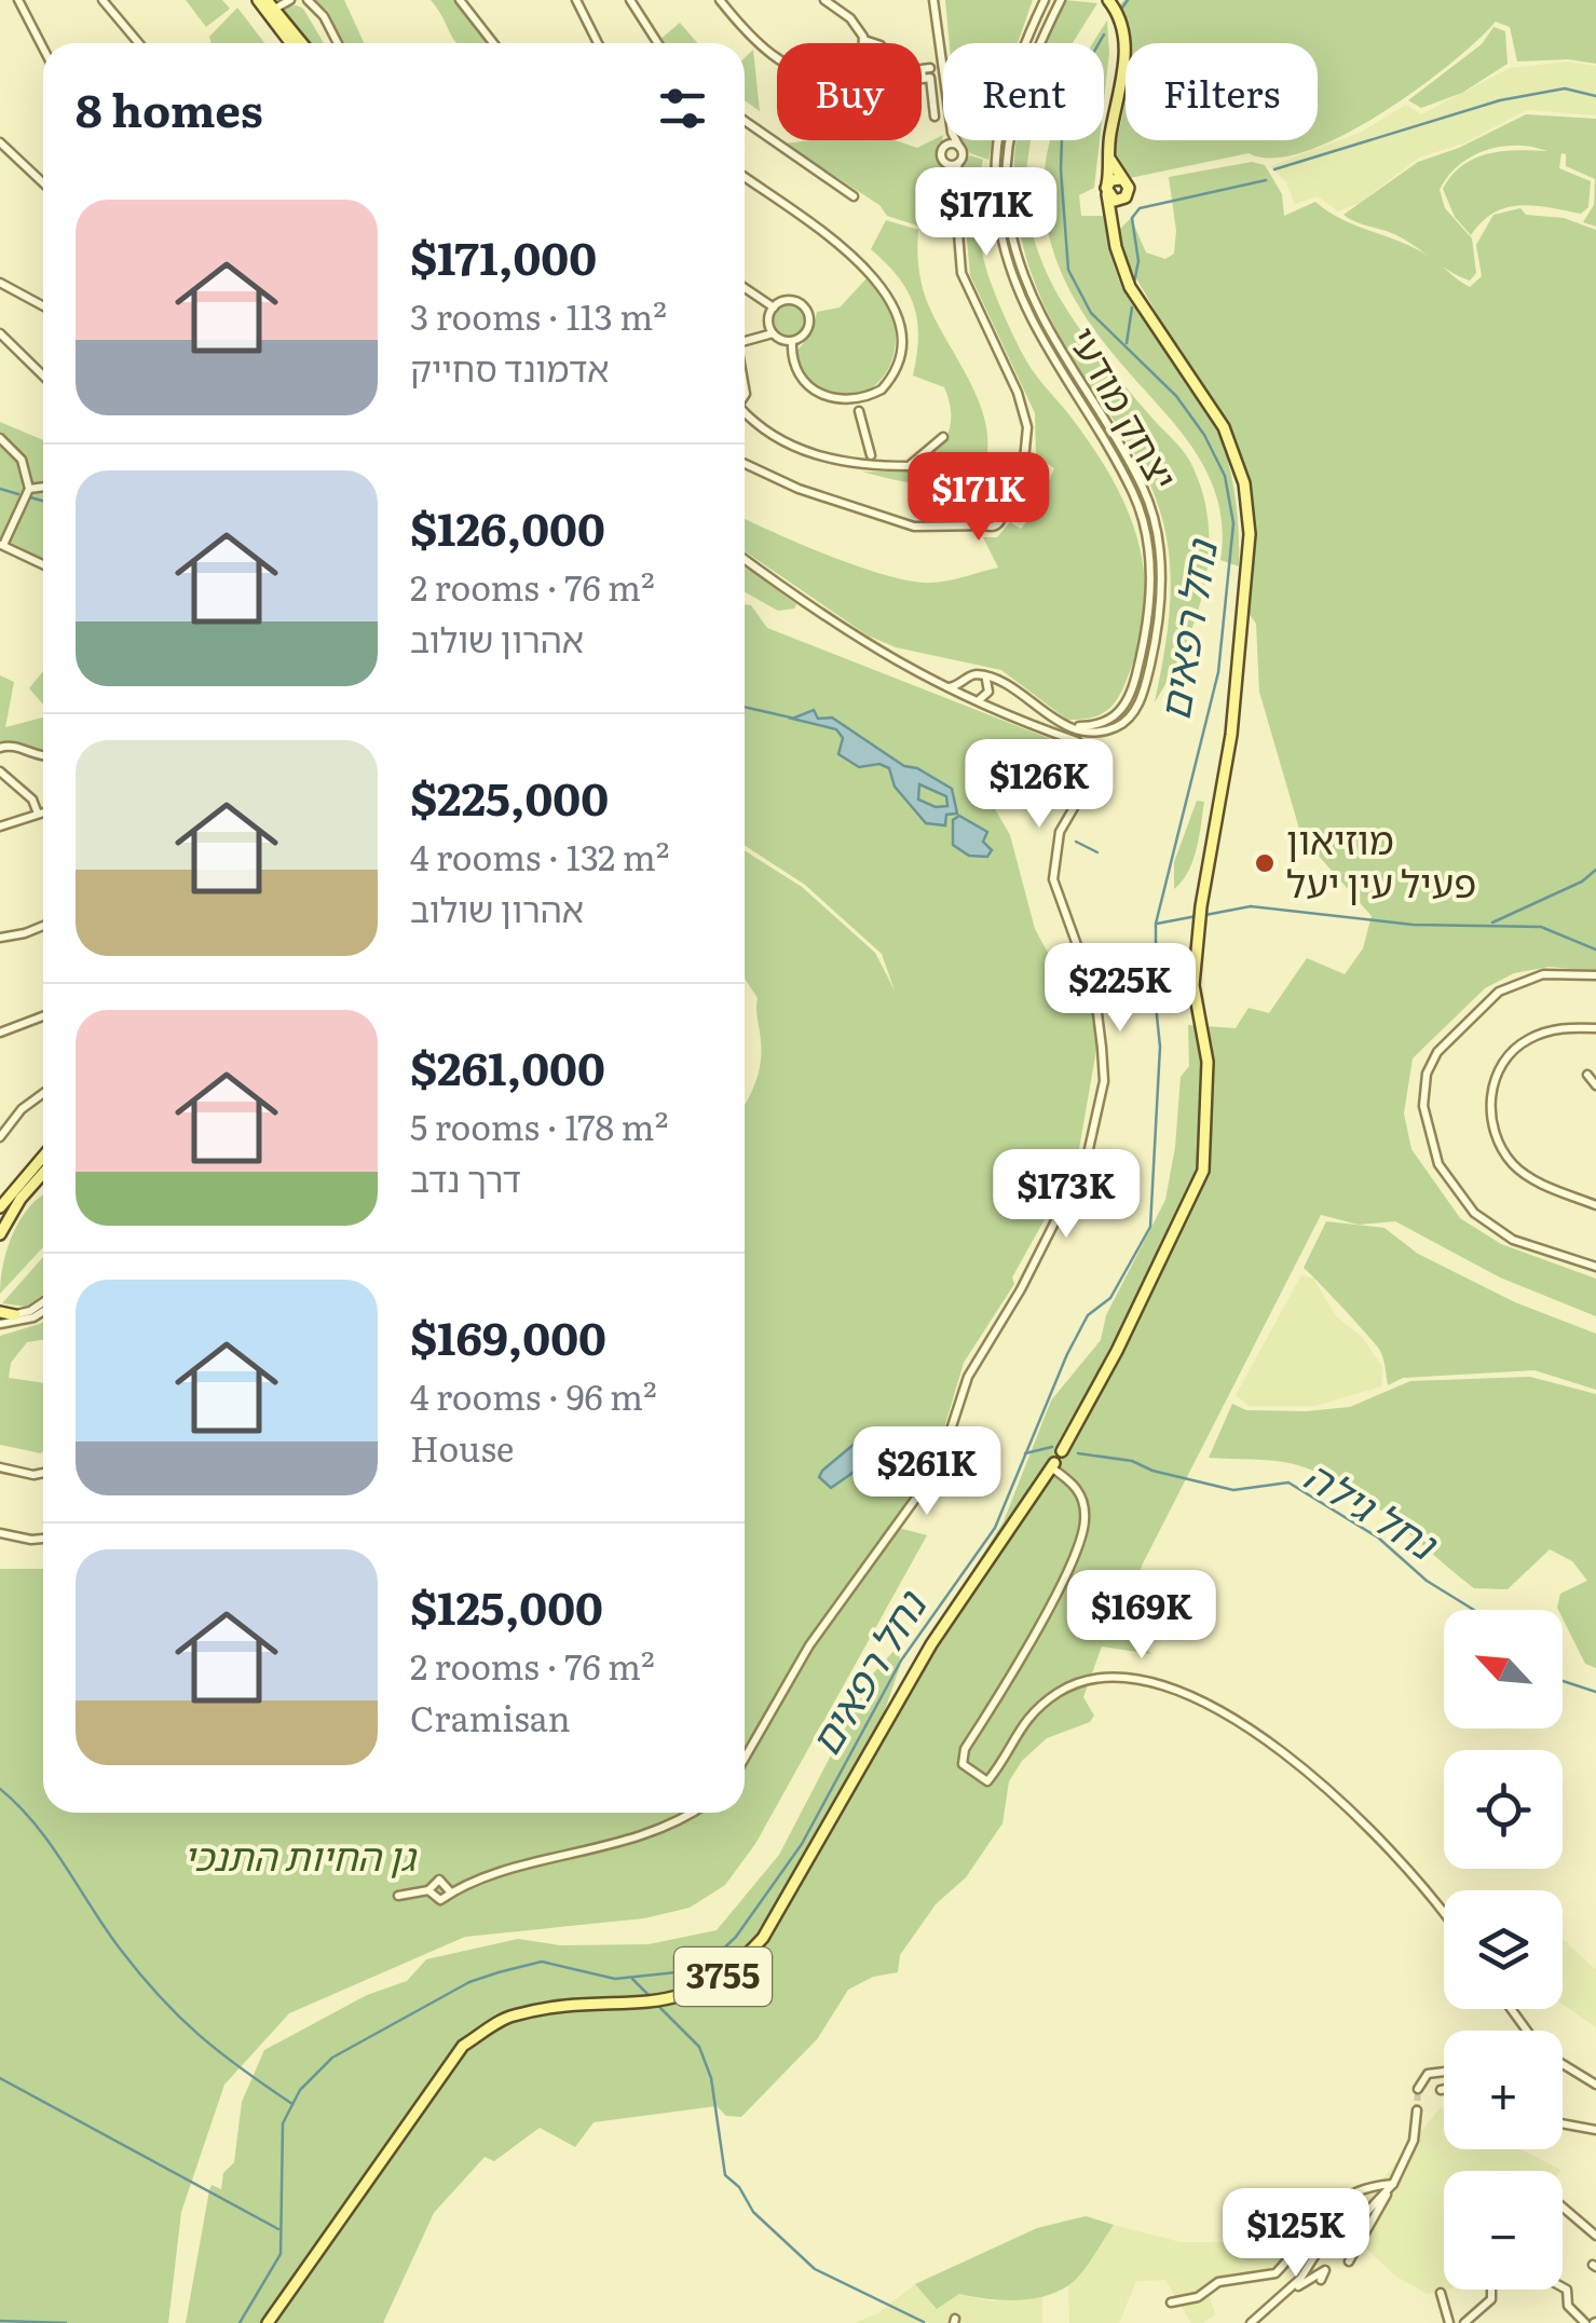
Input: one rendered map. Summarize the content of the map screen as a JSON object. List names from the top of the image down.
{
  "streets": {
    "main road": ["3755"],
    "street": ["יצחק מודעי"]
  },
  "water": ["נחל רפאים", "נחל גילה"],
  "parks": ["גן החיות התנכי"],
  "places": ["מוזיאון פעיל עין יעל"],
  "north": "top left",
  "page": {
    "chip": ["Buy", "Rent", "Filters"],
    "heading": "8 homes",
    "price": [
      "$171K",
      "$171K",
      "$126K",
      "$225K",
      "$173K",
      "$261K",
      "$169K",
      "$125K"
    ],
    "list": [
      {
        "name": "$171,000",
        "note": "3 rooms · 113 m² · אדמונד סחייק"
      },
      {
        "name": "$126,000",
        "note": "2 rooms · 76 m² · אהרון שולוב"
      },
      {
        "name": "$225,000",
        "note": "4 rooms · 132 m² · אהרון שולוב"
      },
      {
        "name": "$261,000",
        "note": "5 rooms · 178 m² · דרך נדב"
      },
      {
        "name": "$169,000",
        "note": "4 rooms · 96 m² · House"
      },
      {
        "name": "$125,000",
        "note": "2 rooms · 76 m² · Cramisan"
      }
    ],
    "map_buttons": ["+", "−"]
  }
}
